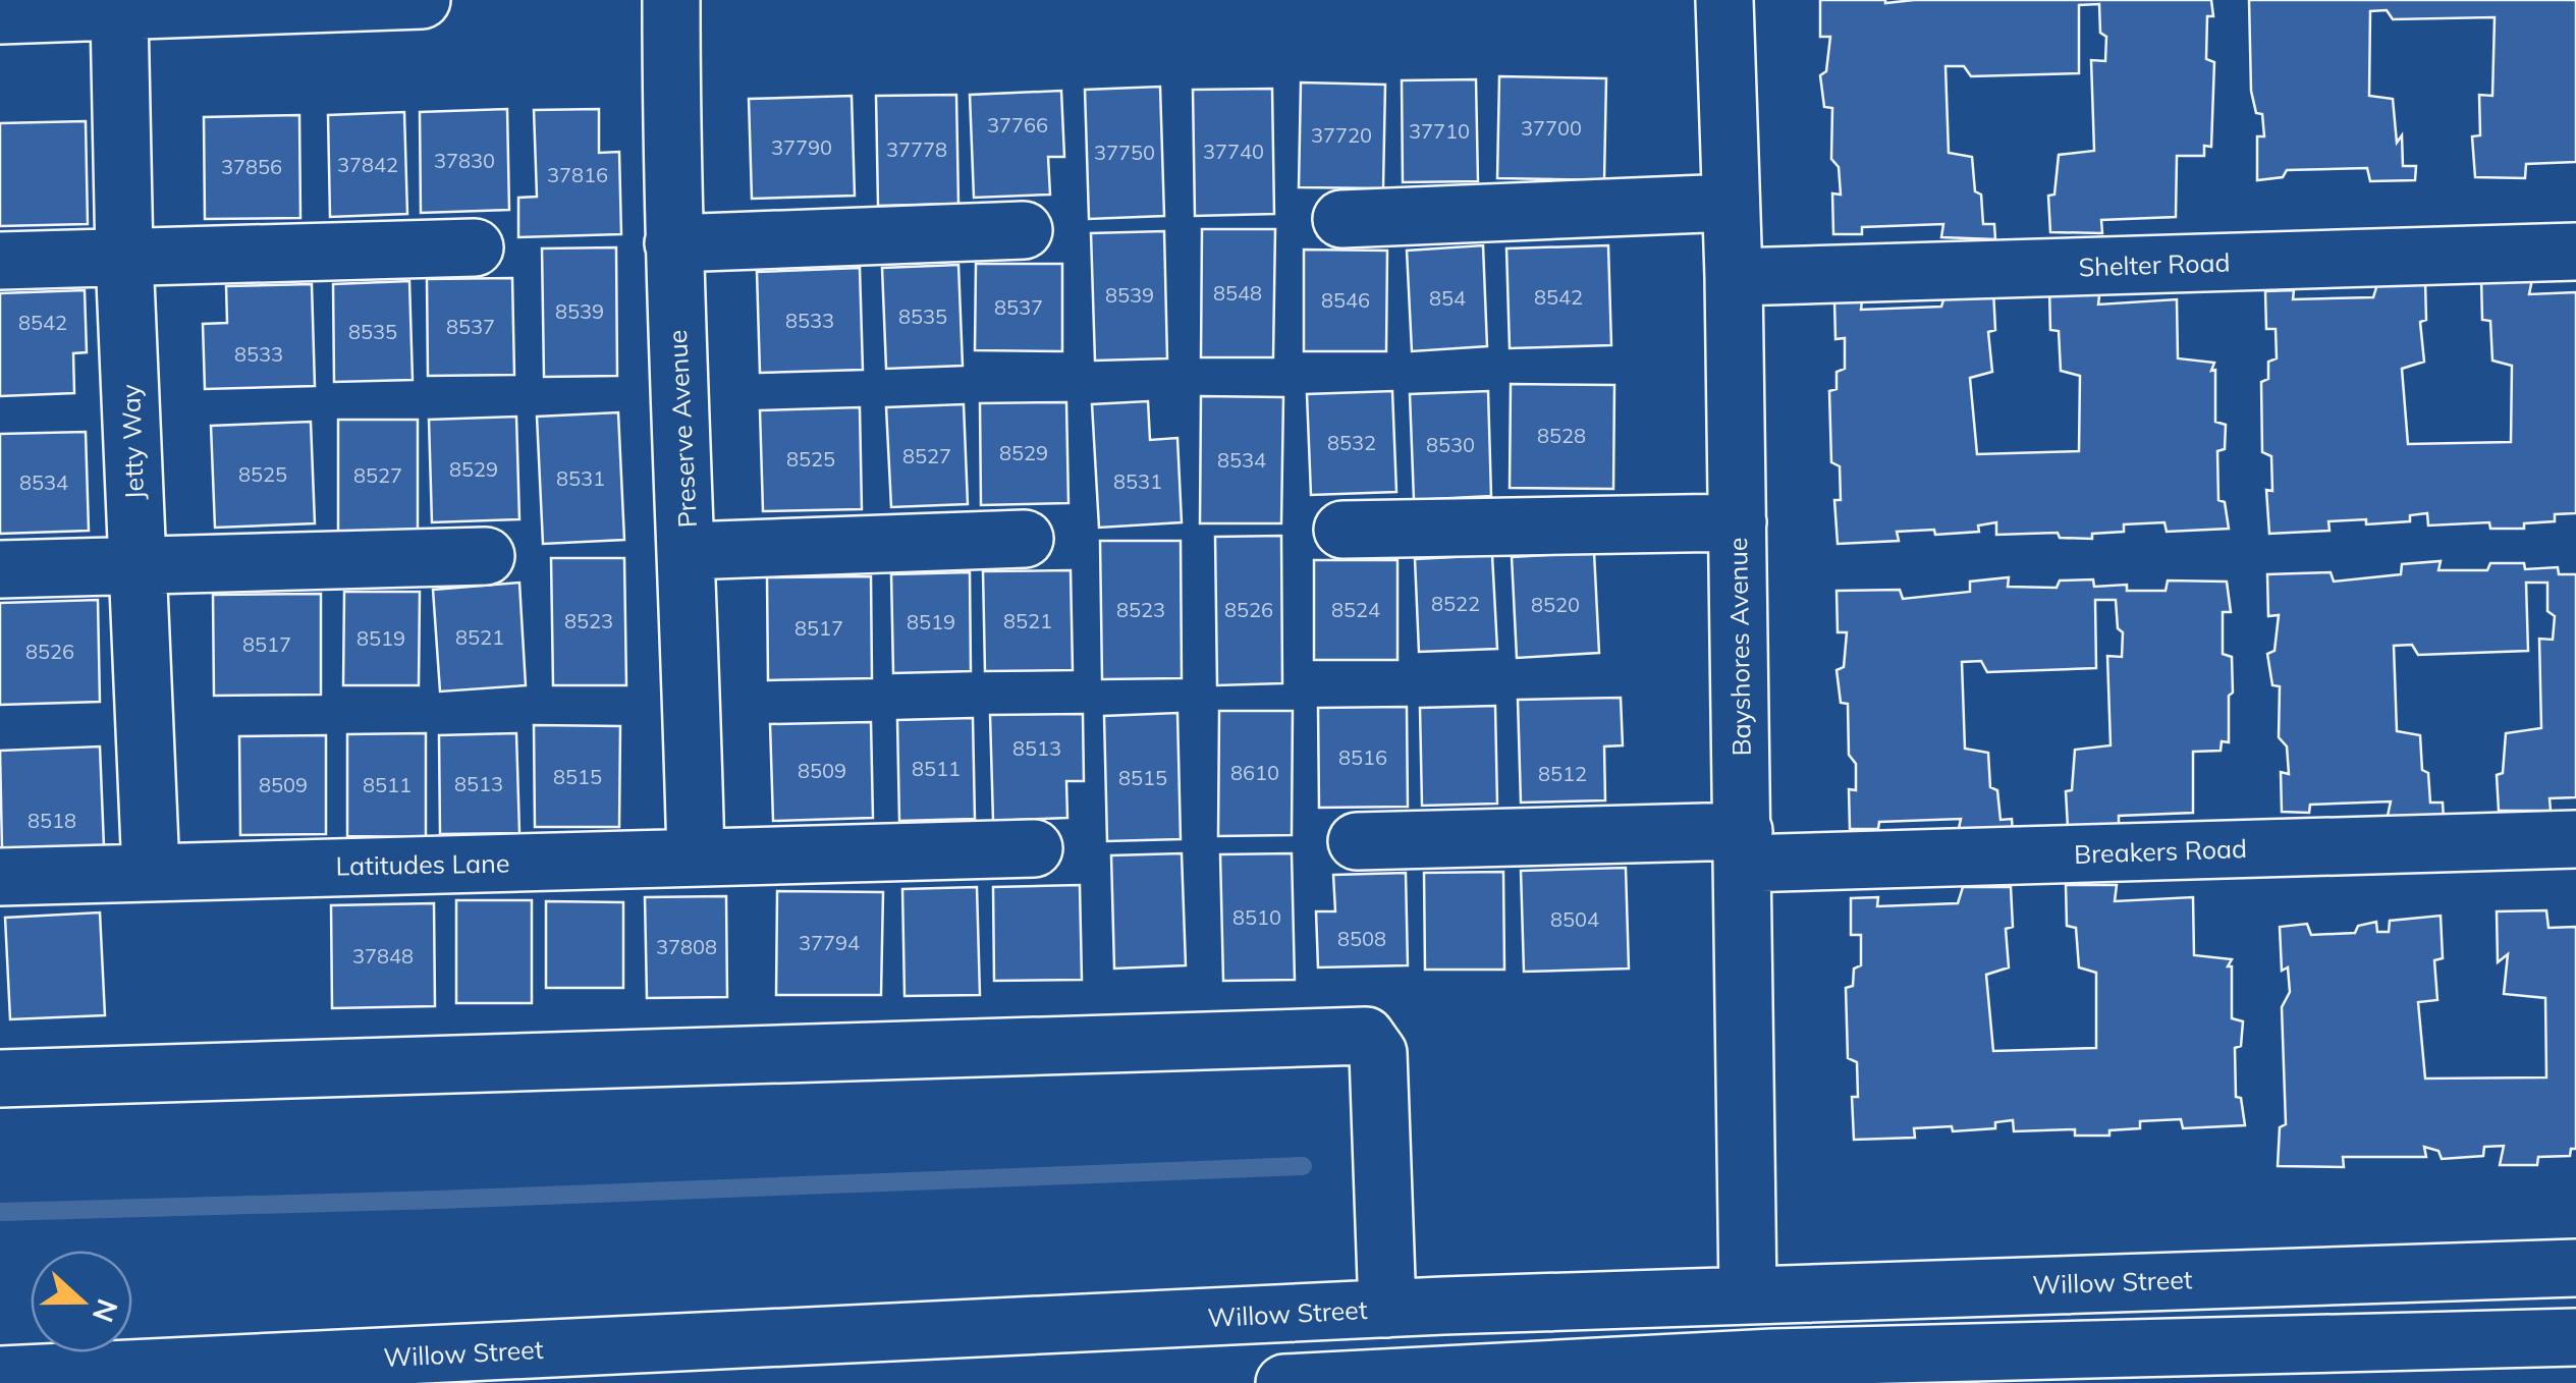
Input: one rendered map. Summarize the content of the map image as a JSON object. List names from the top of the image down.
{
  "streets": {
    "street": [
      "Shelter Road",
      "Preserve Avenue",
      "Jetty Way",
      "Bayshores Avenue",
      "Breakers Road",
      "Latitudes Lane",
      "Willow Street"
    ]
  },
  "crossings": [
    ["Shelter Road", "Bayshores Avenue"],
    ["Preserve Avenue", "Latitudes Lane"],
    ["Jetty Way", "Latitudes Lane"],
    ["Bayshores Avenue", "Breakers Road"],
    ["Bayshores Avenue", "Willow Street"]
  ],
  "house_numbers": [
    "37766",
    "37700",
    "37710",
    "37720",
    "37790",
    "37778",
    "37740",
    "37750",
    "37830",
    "37842",
    "37856",
    "37816",
    "8548",
    "8539",
    "8542",
    "854",
    "8546",
    "8537",
    "8539",
    "8535",
    "8533",
    "8542",
    "8537",
    "8535",
    "8533",
    "8528",
    "8532",
    "8530",
    "8529",
    "8527",
    "8525",
    "8534",
    "8529",
    "8525",
    "8527",
    "8531",
    "8531",
    "8534",
    "8522",
    "8520",
    "8523",
    "8526",
    "8524",
    "8523",
    "8521",
    "8519",
    "8517",
    "8521",
    "8519",
    "8517",
    "8526",
    "8513",
    "8516",
    "8511",
    "8509",
    "8610",
    "8512",
    "8515",
    "8515",
    "8513",
    "8509",
    "8511",
    "8518",
    "8510",
    "8504",
    "8508",
    "37794",
    "37808",
    "37848"
  ],
  "north": "right"
}
